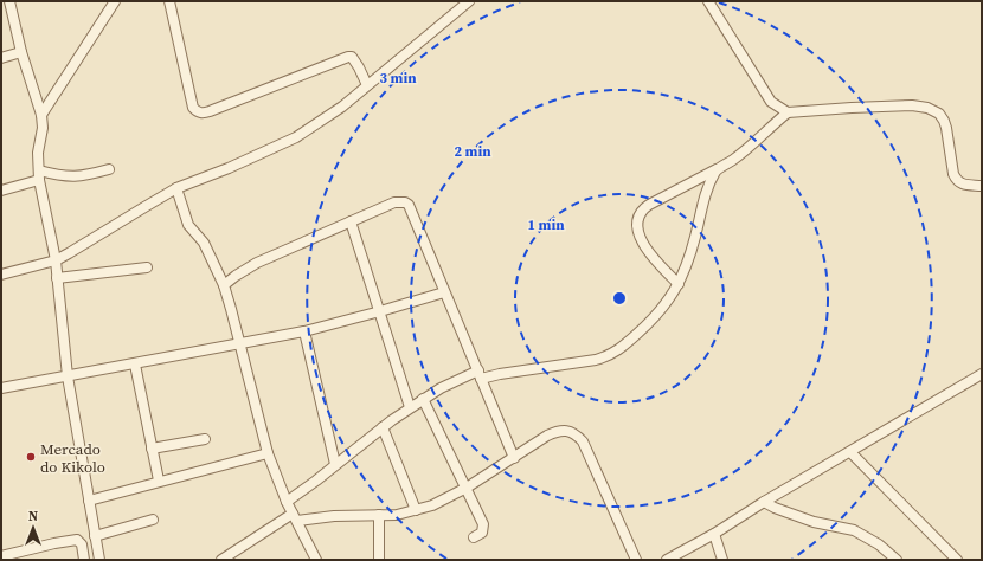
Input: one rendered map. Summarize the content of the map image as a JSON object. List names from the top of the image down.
{
  "places": ["Mercado do Kikolo"],
  "north": "top",
  "rings": ["3 min", "2 min", "1 min"]
}
